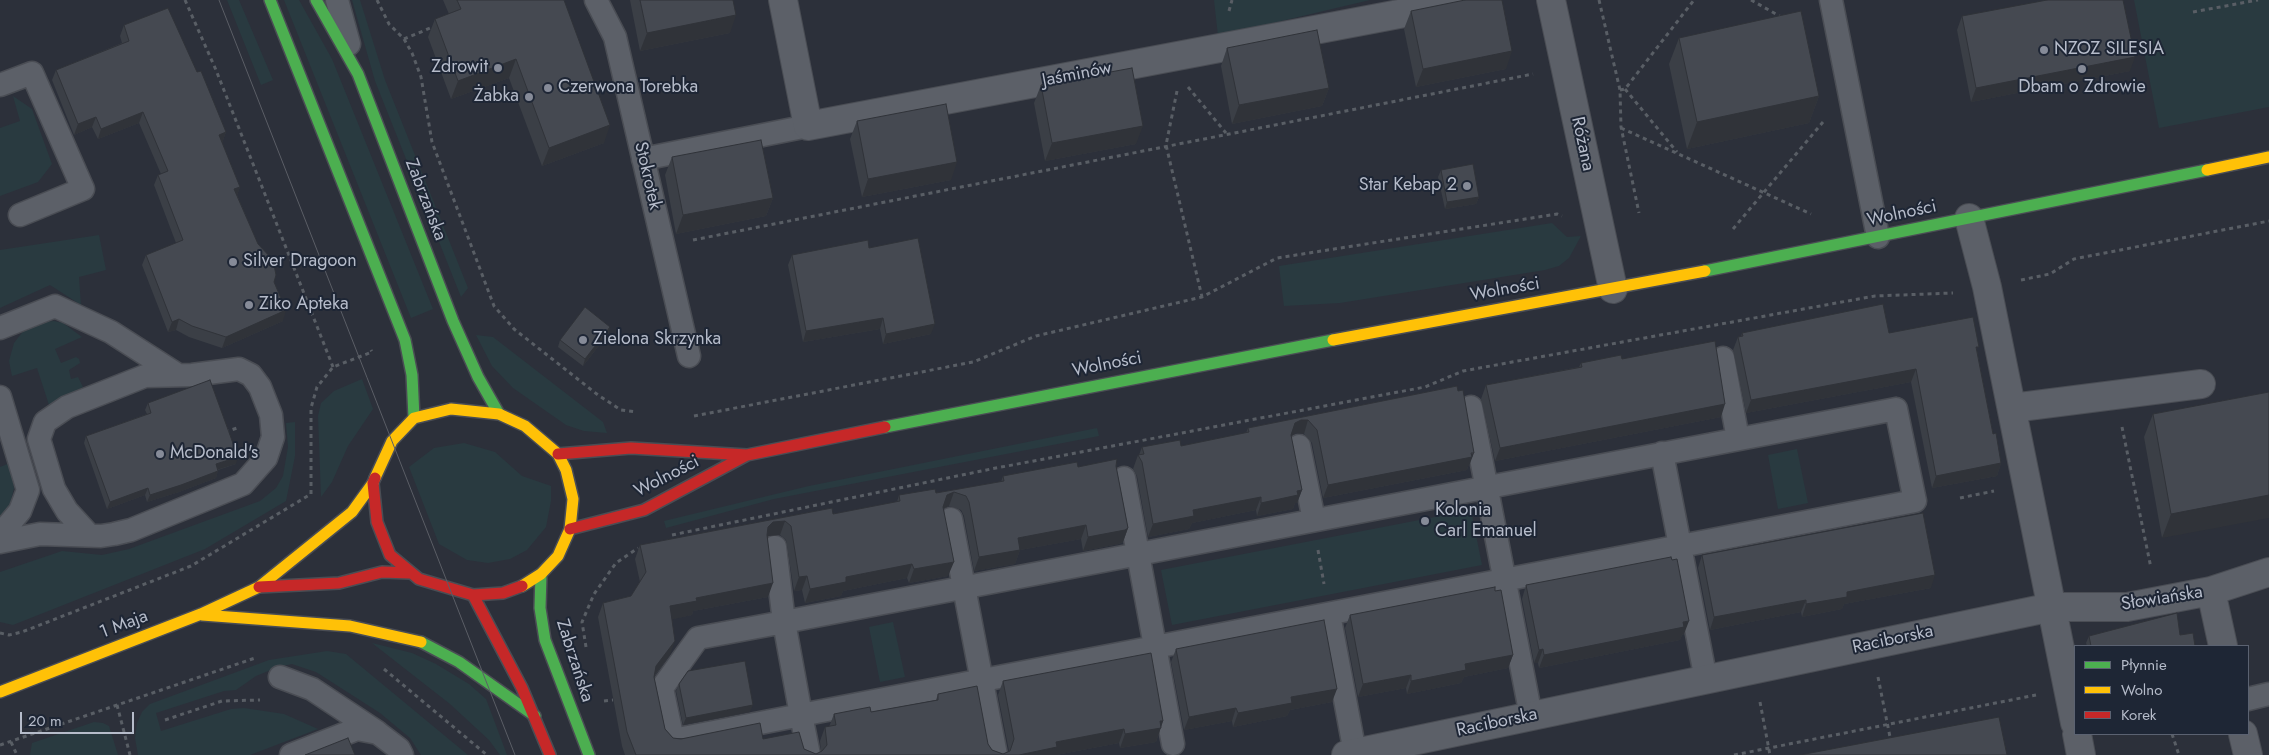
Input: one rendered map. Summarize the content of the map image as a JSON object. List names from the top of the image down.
{
  "streets": {
    "street": [
      "Jaśminów",
      "Różana",
      "Zabrzańska",
      "Wolności",
      "Słowiańska",
      "1 Maja",
      "Raciborska"
    ],
    "lane": ["Stokrotek"]
  },
  "crossings": [
    ["Różana", "Wolności"],
    ["Słowiańska", "Raciborska"]
  ],
  "places": [
    "NZOZ SILESIA",
    "Zdrowit",
    "Dbam o Zdrowie",
    "Czerwona Torebka",
    "Żabka",
    "Star Kebap 2",
    "Silver Dragoon",
    "Ziko Apteka",
    "Zielona Skrzynka",
    "McDonald's",
    "Kolonia Carl Emanuel"
  ],
  "legend": ["Płynnie", "Wolno", "Korek"],
  "scale_bar": "20 m"
}
